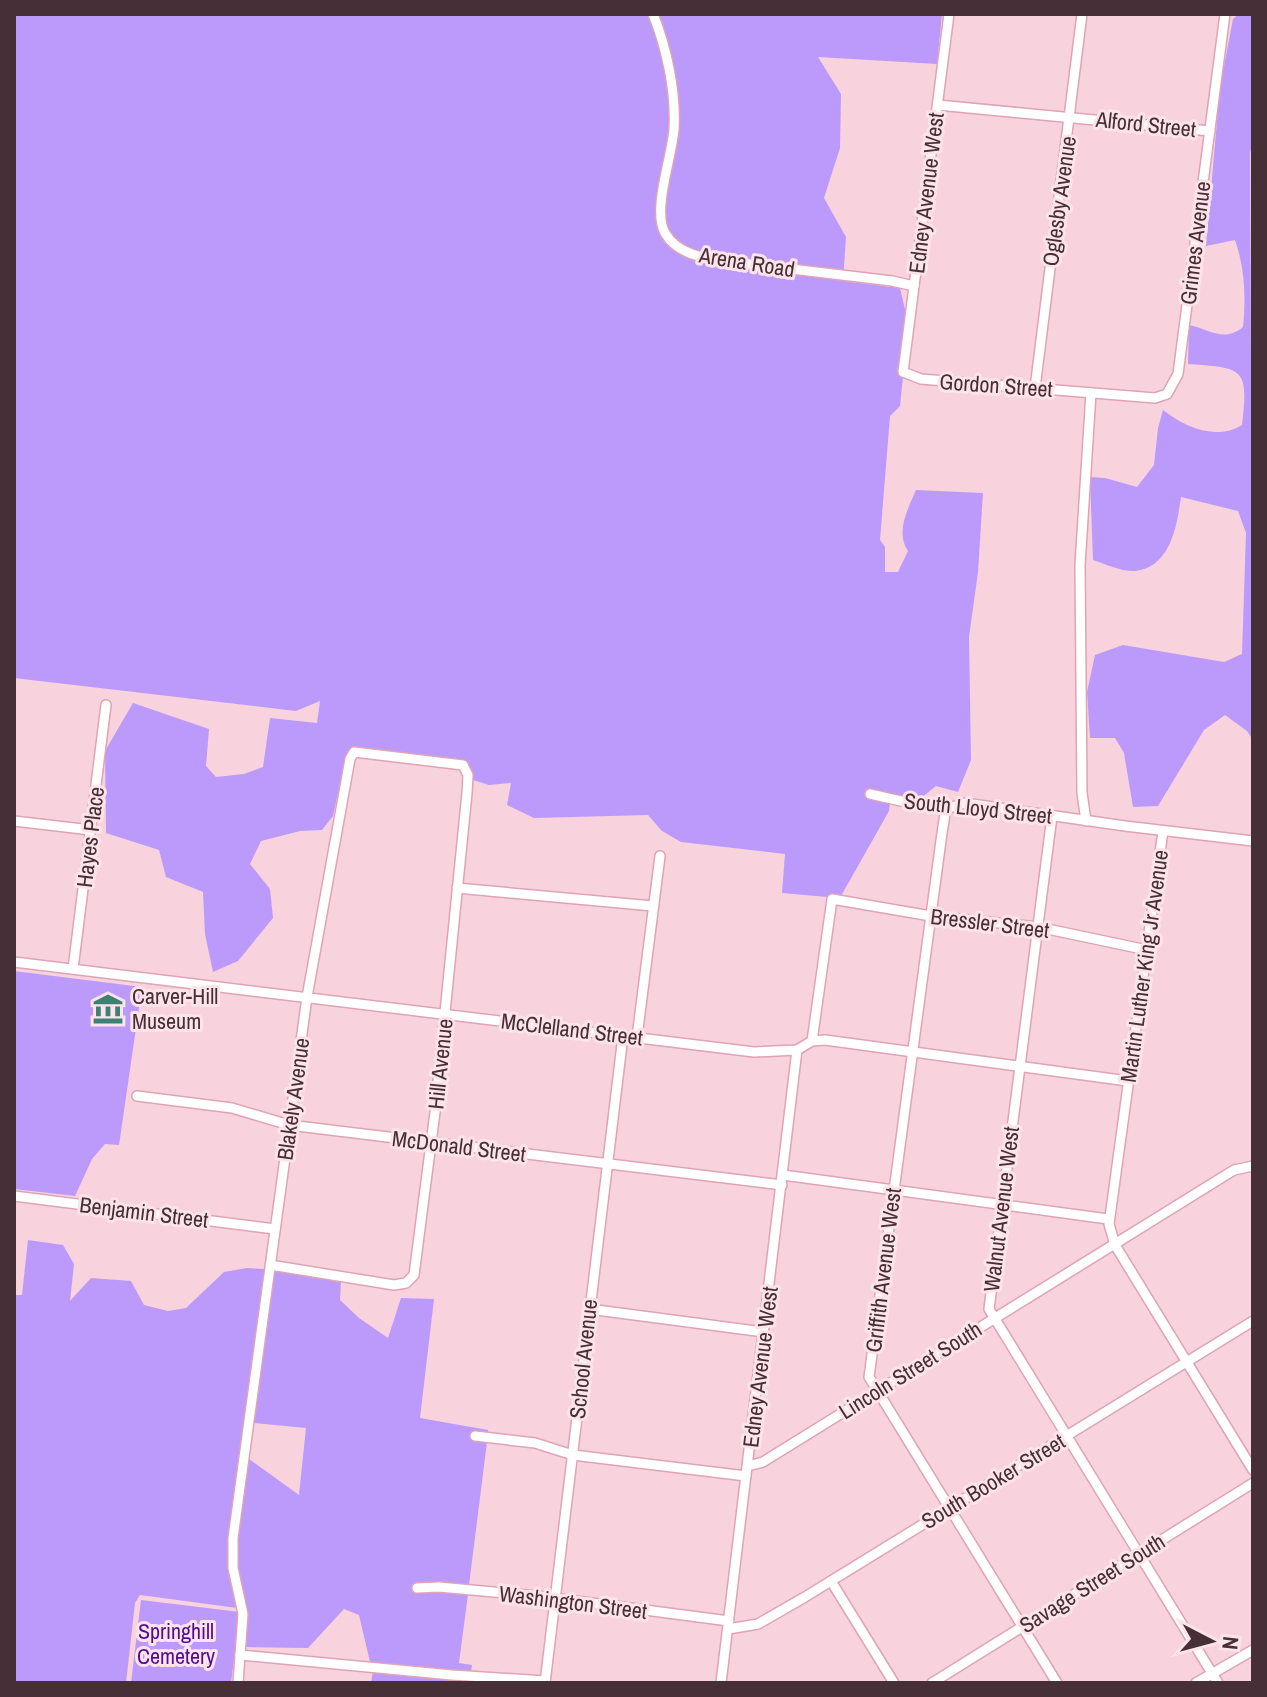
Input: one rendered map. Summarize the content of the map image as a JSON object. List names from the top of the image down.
{
  "streets": {
    "street": [
      "Alford Street",
      "Edney Avenue West",
      "Oglesby Avenue",
      "Grimes Avenue",
      "Arena Road",
      "Gordon Street",
      "South Lloyd Street",
      "Hayes Place",
      "Bressler Street",
      "Martin Luther King Jr Avenue",
      "McClelland Street",
      "Hill Avenue",
      "Blakely Avenue",
      "McDonald Street",
      "Walnut Avenue West",
      "Benjamin Street",
      "Griffith Avenue West",
      "School Avenue",
      "Lincoln Street South",
      "South Booker Street",
      "Savage Street South",
      "Washington Street"
    ]
  },
  "crossings": [
    ["Alford Street", "Edney Avenue West"],
    ["Alford Street", "Oglesby Avenue"],
    ["Alford Street", "Grimes Avenue"],
    ["Edney Avenue West", "Arena Road"],
    ["Edney Avenue West", "Gordon Street"],
    ["Edney Avenue West", "McClelland Street"],
    ["Edney Avenue West", "McDonald Street"],
    ["Edney Avenue West", "Lincoln Street South"],
    ["Edney Avenue West", "South Booker Street"],
    ["Edney Avenue West", "Washington Street"],
    ["Oglesby Avenue", "Gordon Street"],
    ["Grimes Avenue", "Gordon Street"],
    ["South Lloyd Street", "Martin Luther King Jr Avenue"],
    ["South Lloyd Street", "Walnut Avenue West"],
    ["South Lloyd Street", "Griffith Avenue West"],
    ["Hayes Place", "McClelland Street"],
    ["Bressler Street", "Martin Luther King Jr Avenue"],
    ["Bressler Street", "McClelland Street"],
    ["Bressler Street", "Walnut Avenue West"],
    ["Bressler Street", "Griffith Avenue West"],
    ["Martin Luther King Jr Avenue", "McDonald Street"],
    ["Martin Luther King Jr Avenue", "Lincoln Street South"],
    ["Martin Luther King Jr Avenue", "South Booker Street"],
    ["McClelland Street", "Hill Avenue"],
    ["McClelland Street", "Blakely Avenue"],
    ["McClelland Street", "School Avenue"],
    ["Hill Avenue", "Blakely Avenue"],
    ["Hill Avenue", "McDonald Street"],
    ["Blakely Avenue", "McDonald Street"],
    ["Blakely Avenue", "Benjamin Street"],
    ["McDonald Street", "Walnut Avenue West"],
    ["McDonald Street", "Griffith Avenue West"],
    ["McDonald Street", "School Avenue"],
    ["Walnut Avenue West", "Lincoln Street South"],
    ["Walnut Avenue West", "South Booker Street"],
    ["Walnut Avenue West", "Savage Street South"],
    ["Griffith Avenue West", "Lincoln Street South"],
    ["Griffith Avenue West", "South Booker Street"],
    ["Griffith Avenue West", "Savage Street South"],
    ["School Avenue", "Washington Street"],
    ["South Booker Street", "Washington Street"]
  ],
  "parks": ["Springhill Cemetery"],
  "places": {
    "museum": ["Carver-Hill Museum"]
  },
  "north": "right"
}
